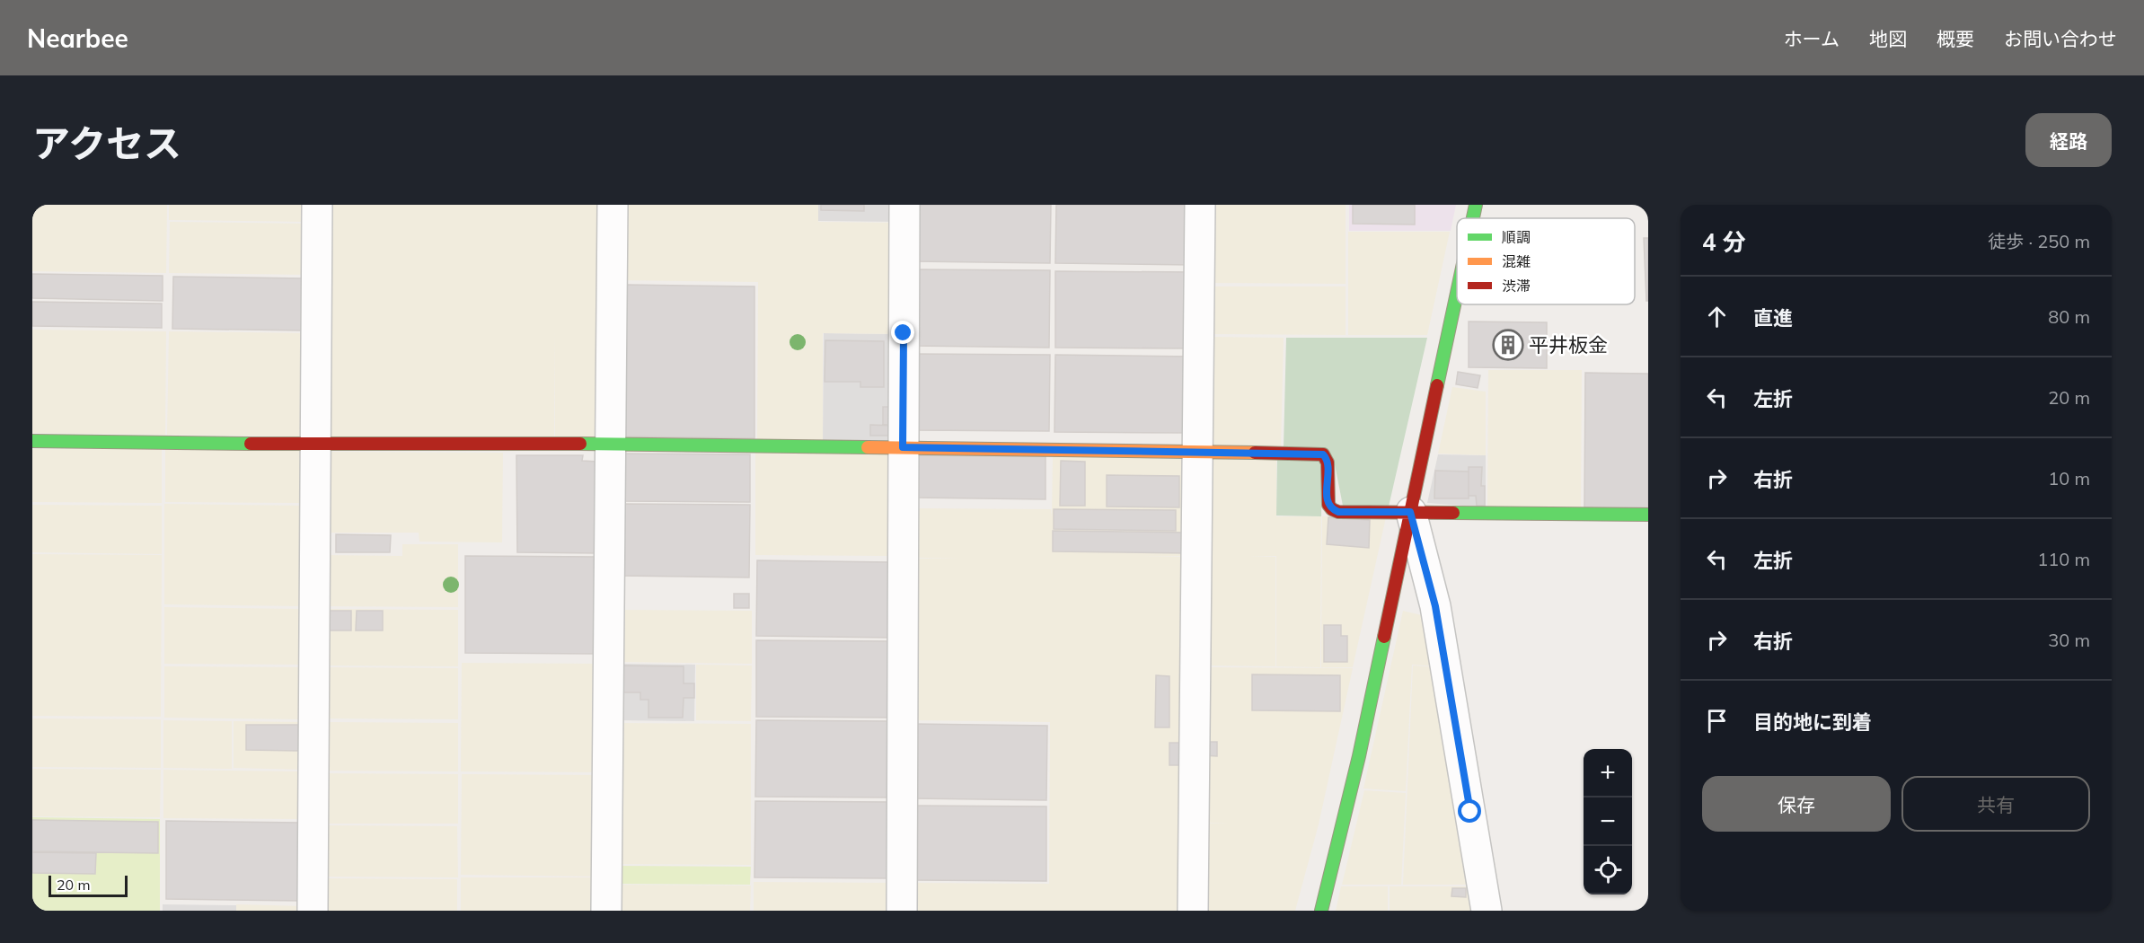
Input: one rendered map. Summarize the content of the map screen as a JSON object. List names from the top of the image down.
{
  "places": {
    "building": ["平井板金"]
  },
  "legend": ["順調", "混雑", "渋滞"],
  "scale_bar": "20 m",
  "page": {
    "header": "Nearbee",
    "nav": [
      "ホーム",
      "地図",
      "概要",
      "お問い合わせ"
    ],
    "title": "アクセス",
    "buttons": [
      "経路",
      ["保存", "共有"]
    ],
    "heading": ["4 分", "徒歩 · 250 m"],
    "list": [
      ["直進", "80 m"],
      ["左折", "20 m"],
      ["右折", "10 m"],
      ["左折", "110 m"],
      ["右折", "30 m"],
      "目的地に到着"
    ],
    "map_buttons": ["+", "−"],
    "scale": "20 m"
  }
}
